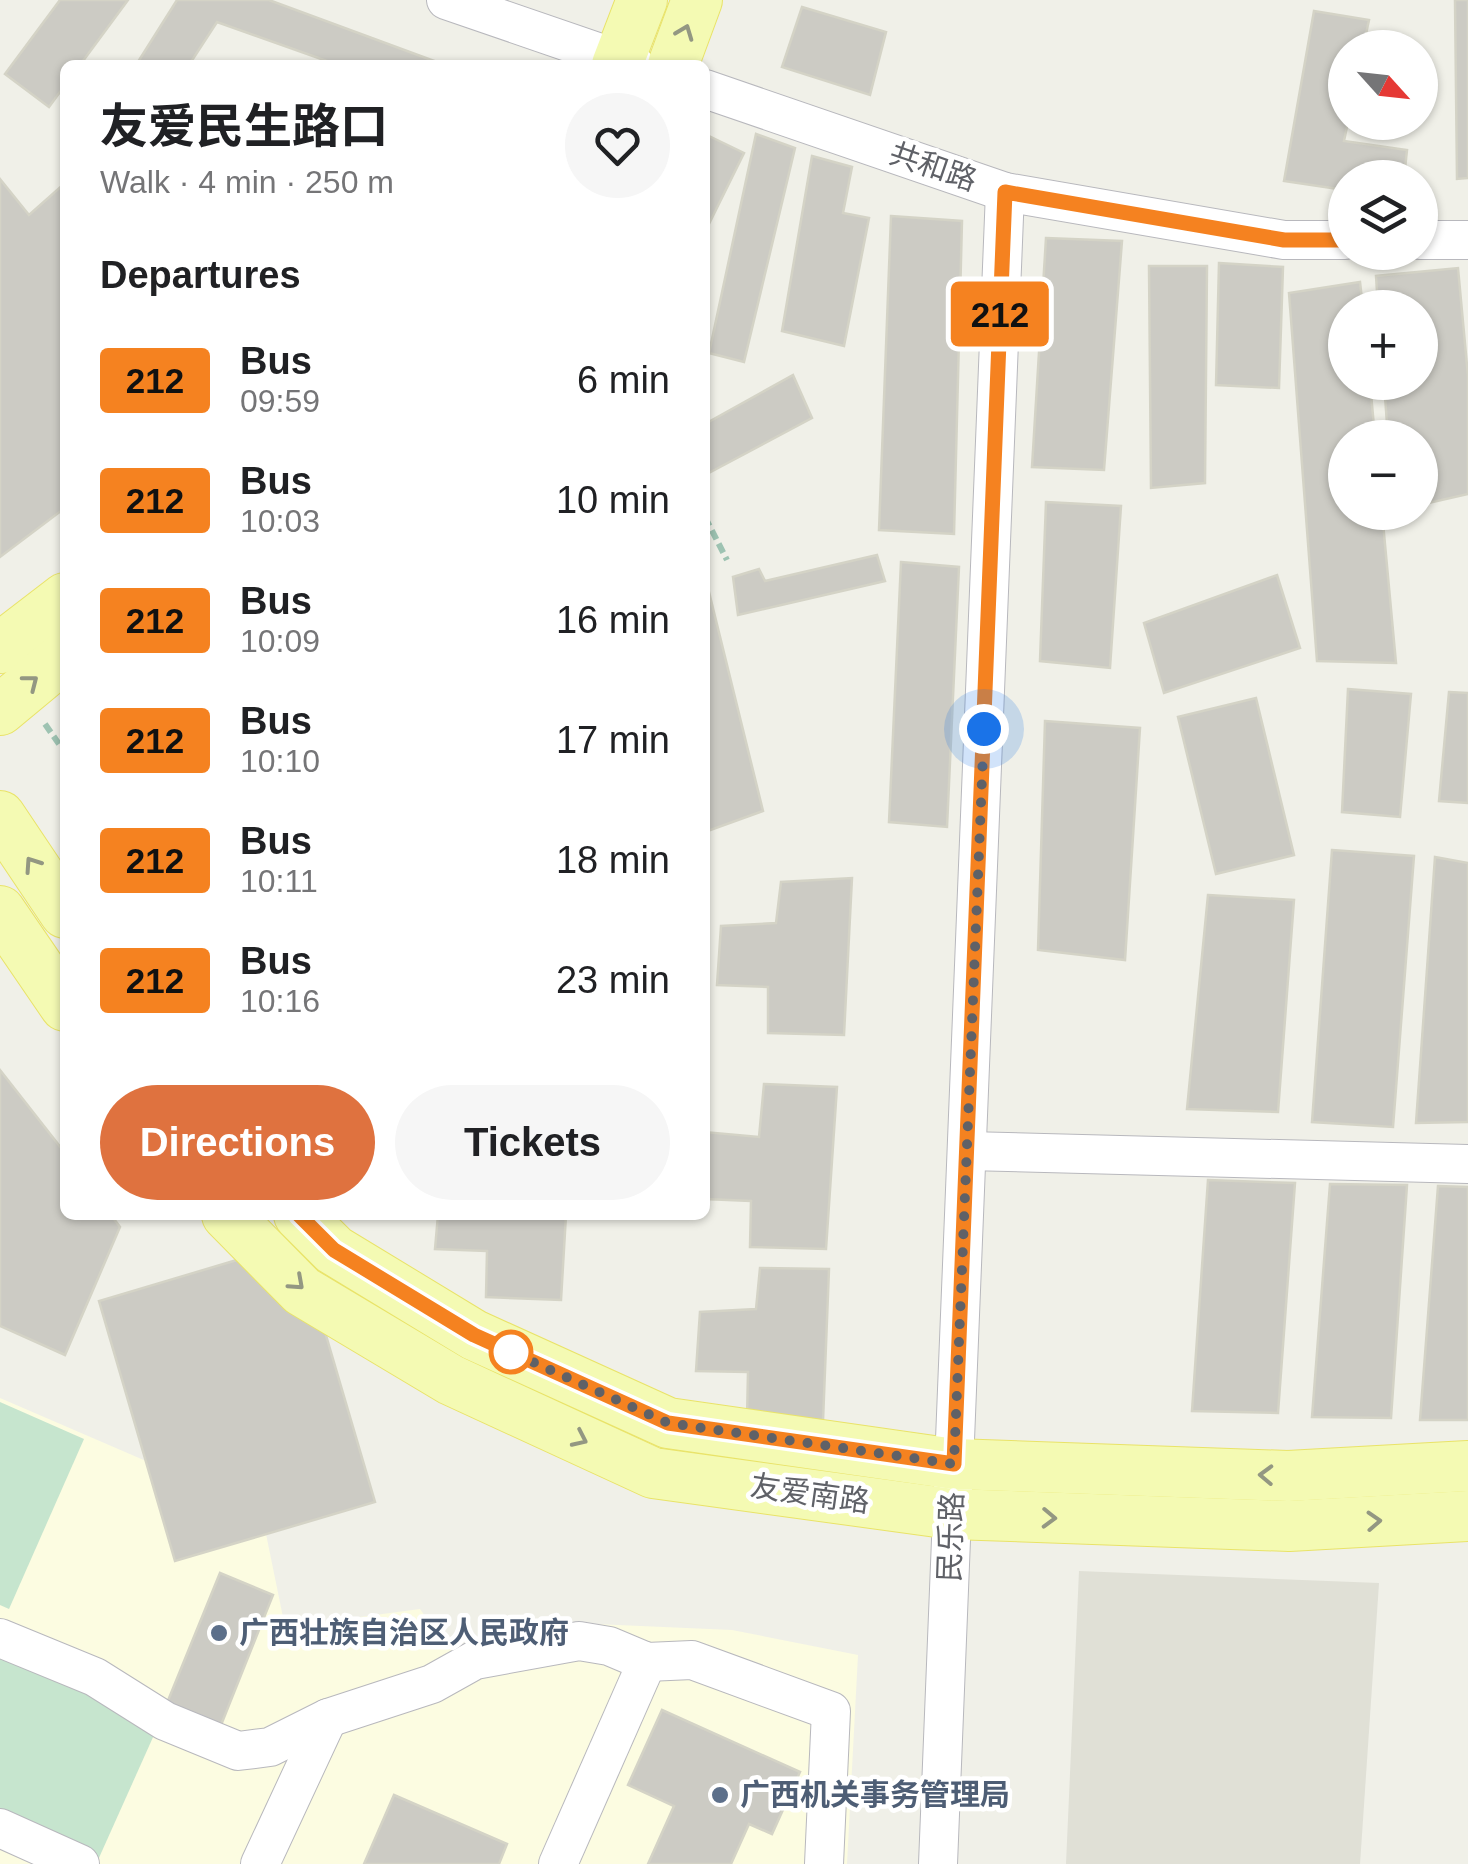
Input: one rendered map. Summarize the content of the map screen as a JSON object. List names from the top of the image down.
{
  "streets": {
    "main road": ["友爱南路"],
    "street": ["共和路", "民乐路"]
  },
  "crossings": [
    ["共和路", "民乐路"],
    ["友爱南路", "民乐路"]
  ],
  "places": ["广西壮族自治区人民政府", "广西机关事务管理局"],
  "lines": ["bus line 212"],
  "north": "bottom right",
  "page": {
    "on_map": "212",
    "map_buttons": ["+", "−"],
    "heading": [
      ["友爱民生路口", "Walk · 4 min · 250 m"],
      "Departures"
    ],
    "list": [
      {
        "mark": "212",
        "name": "Bus",
        "note": "09:59",
        "value": "6 min"
      },
      {
        "mark": "212",
        "name": "Bus",
        "note": "10:03",
        "value": "10 min"
      },
      {
        "mark": "212",
        "name": "Bus",
        "note": "10:09",
        "value": "16 min"
      },
      {
        "mark": "212",
        "name": "Bus",
        "note": "10:10",
        "value": "17 min"
      },
      {
        "mark": "212",
        "name": "Bus",
        "note": "10:11",
        "value": "18 min"
      },
      {
        "mark": "212",
        "name": "Bus",
        "note": "10:16",
        "value": "23 min"
      }
    ],
    "buttons": ["Directions", "Tickets"]
  }
}
